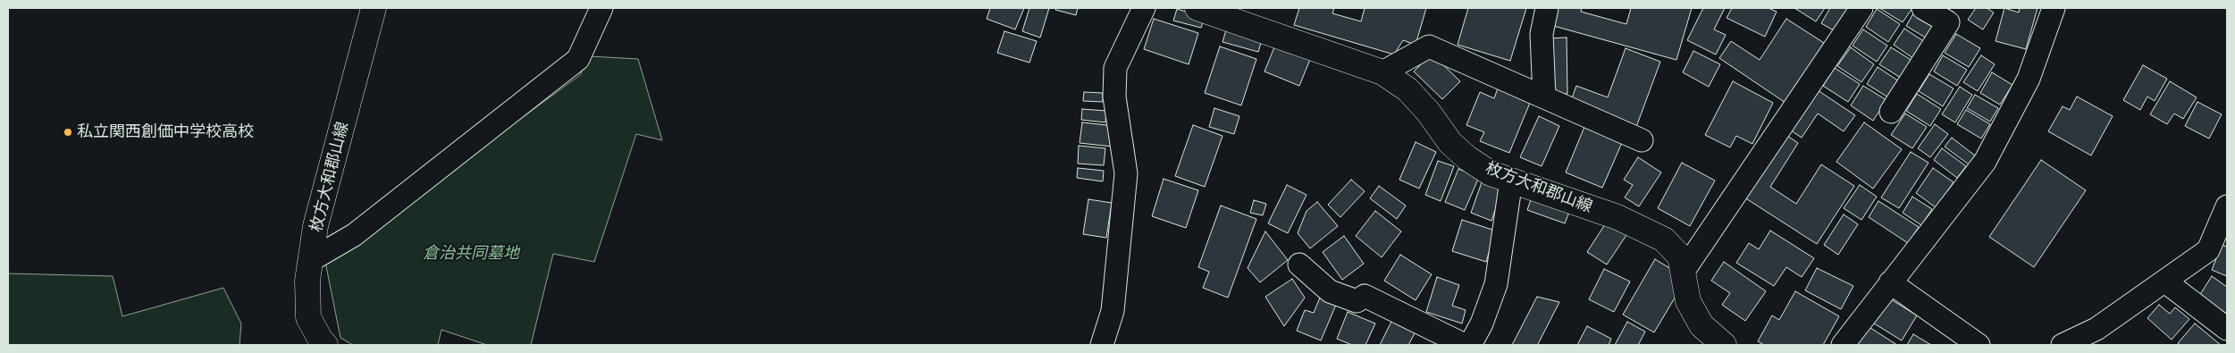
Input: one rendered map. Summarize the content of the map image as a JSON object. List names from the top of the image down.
{
  "streets": {
    "main road": ["枚方大和郡山線"]
  },
  "parks": ["倉治共同墓地"],
  "places": ["私立関西創価中学校高校"]
}
